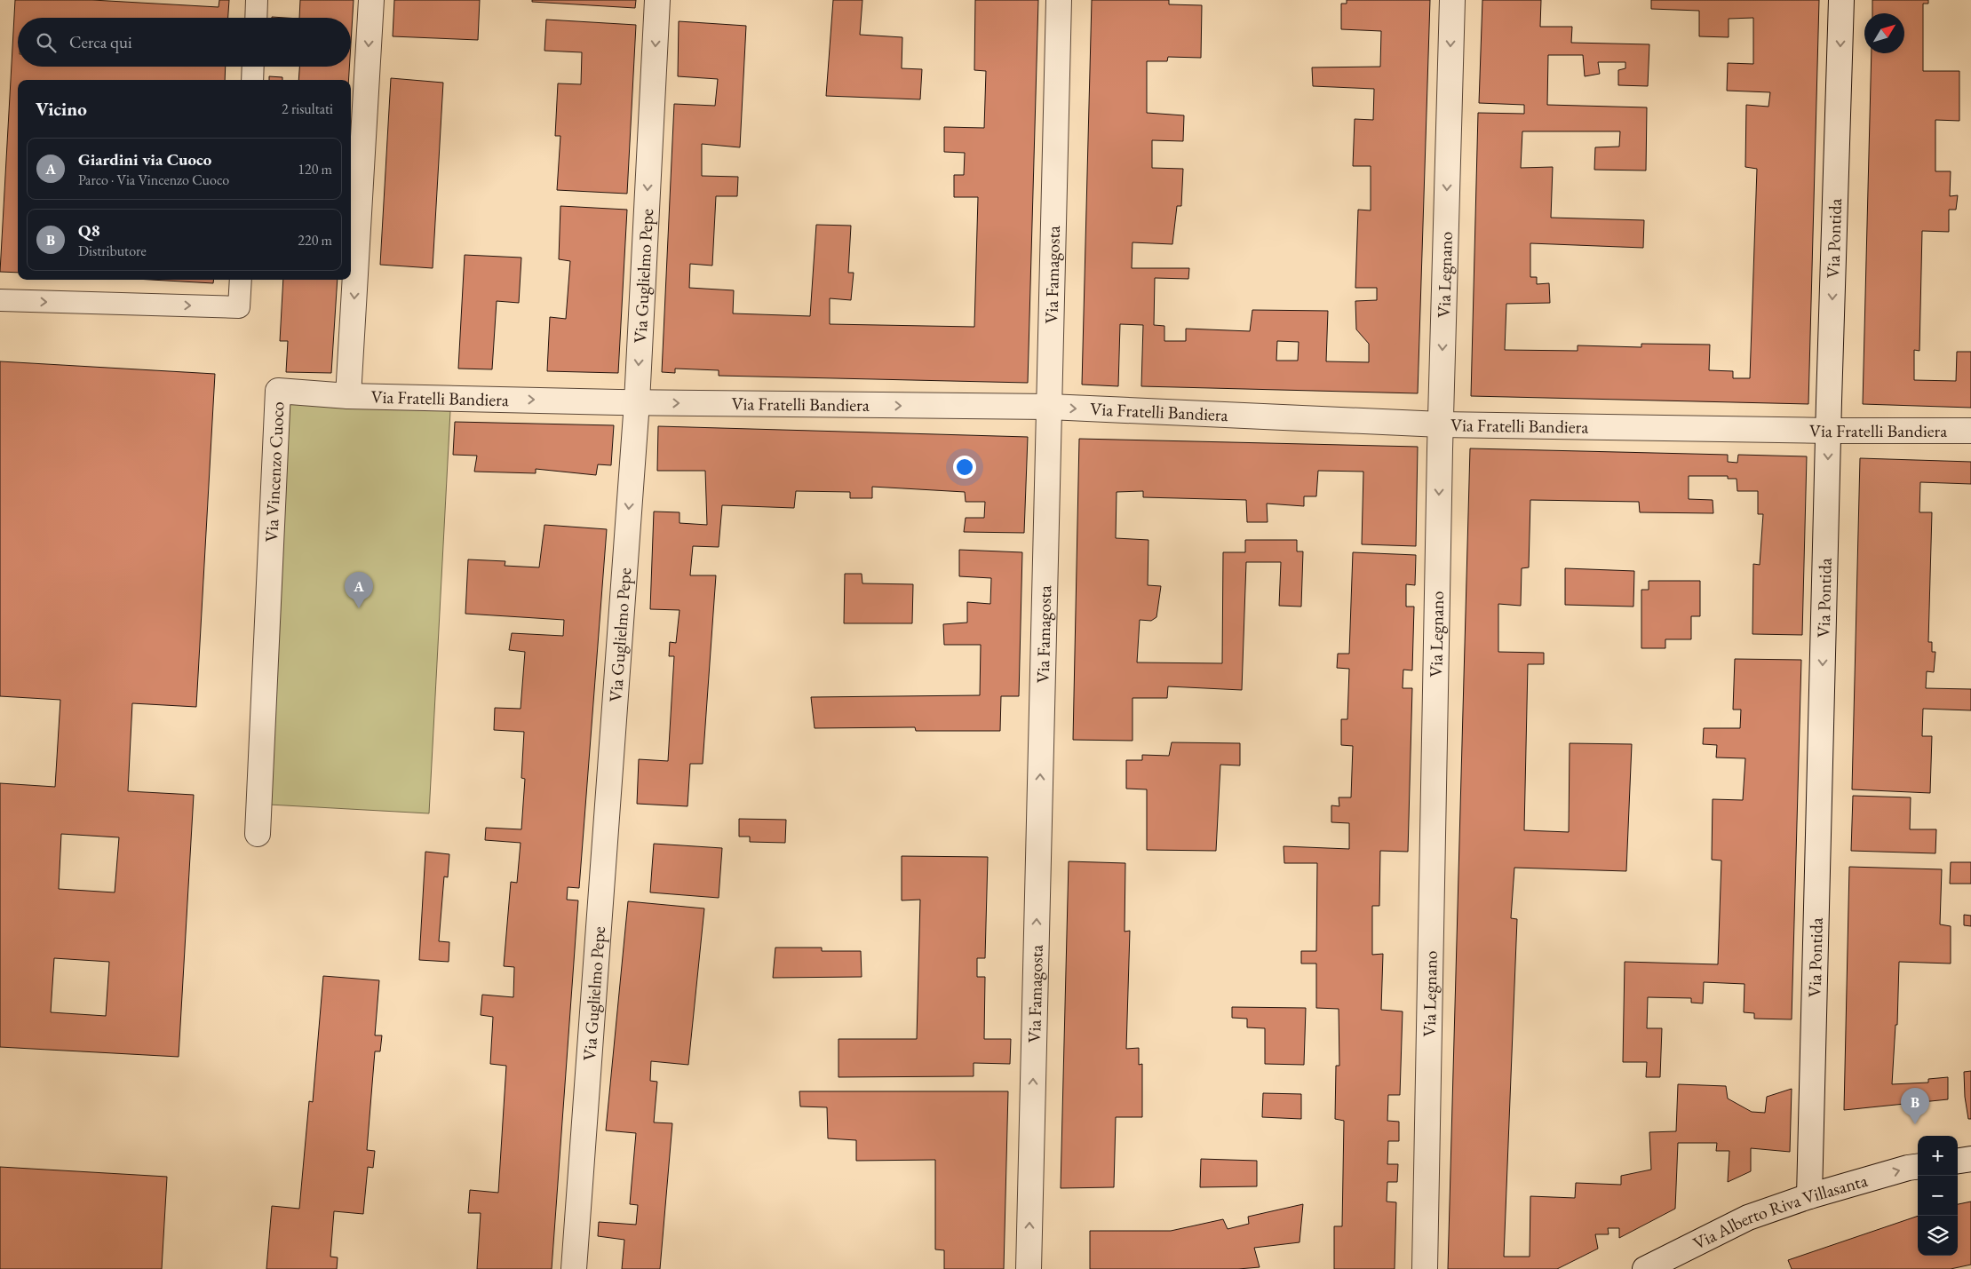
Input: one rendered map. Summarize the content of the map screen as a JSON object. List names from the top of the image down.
{
  "streets": {
    "street": [
      "Via Pontida",
      "Via Famagosta",
      "Via Legnano",
      "Via Guglielmo Pepe",
      "Via Fratelli Bandiera",
      "Via Vincenzo Cuoco",
      "Via Alberto Riva Villasanta"
    ]
  },
  "crossings": [
    ["Via Pontida", "Via Fratelli Bandiera"],
    ["Via Pontida", "Via Alberto Riva Villasanta"],
    ["Via Famagosta", "Via Fratelli Bandiera"],
    ["Via Legnano", "Via Fratelli Bandiera"],
    ["Via Guglielmo Pepe", "Via Fratelli Bandiera"],
    ["Via Fratelli Bandiera", "Via Vincenzo Cuoco"]
  ],
  "one_way": [
    "Via Pontida",
    "Via Famagosta",
    "Via Legnano",
    "Via Guglielmo Pepe",
    "Via Fratelli Bandiera",
    "Via Alberto Riva Villasanta"
  ],
  "north": "top right",
  "page": {
    "search": "Cerca qui",
    "heading": ["Vicino", "2 risultati"],
    "list": [
      {
        "mark": "A",
        "name": "Giardini via Cuoco",
        "note": "Parco · Via Vincenzo Cuoco",
        "value": "120 m"
      },
      {
        "mark": "B",
        "name": "Q8",
        "note": "Distributore",
        "value": "220 m"
      }
    ],
    "pins": ["A", "B"],
    "map_buttons": ["+", "−"]
  }
}
